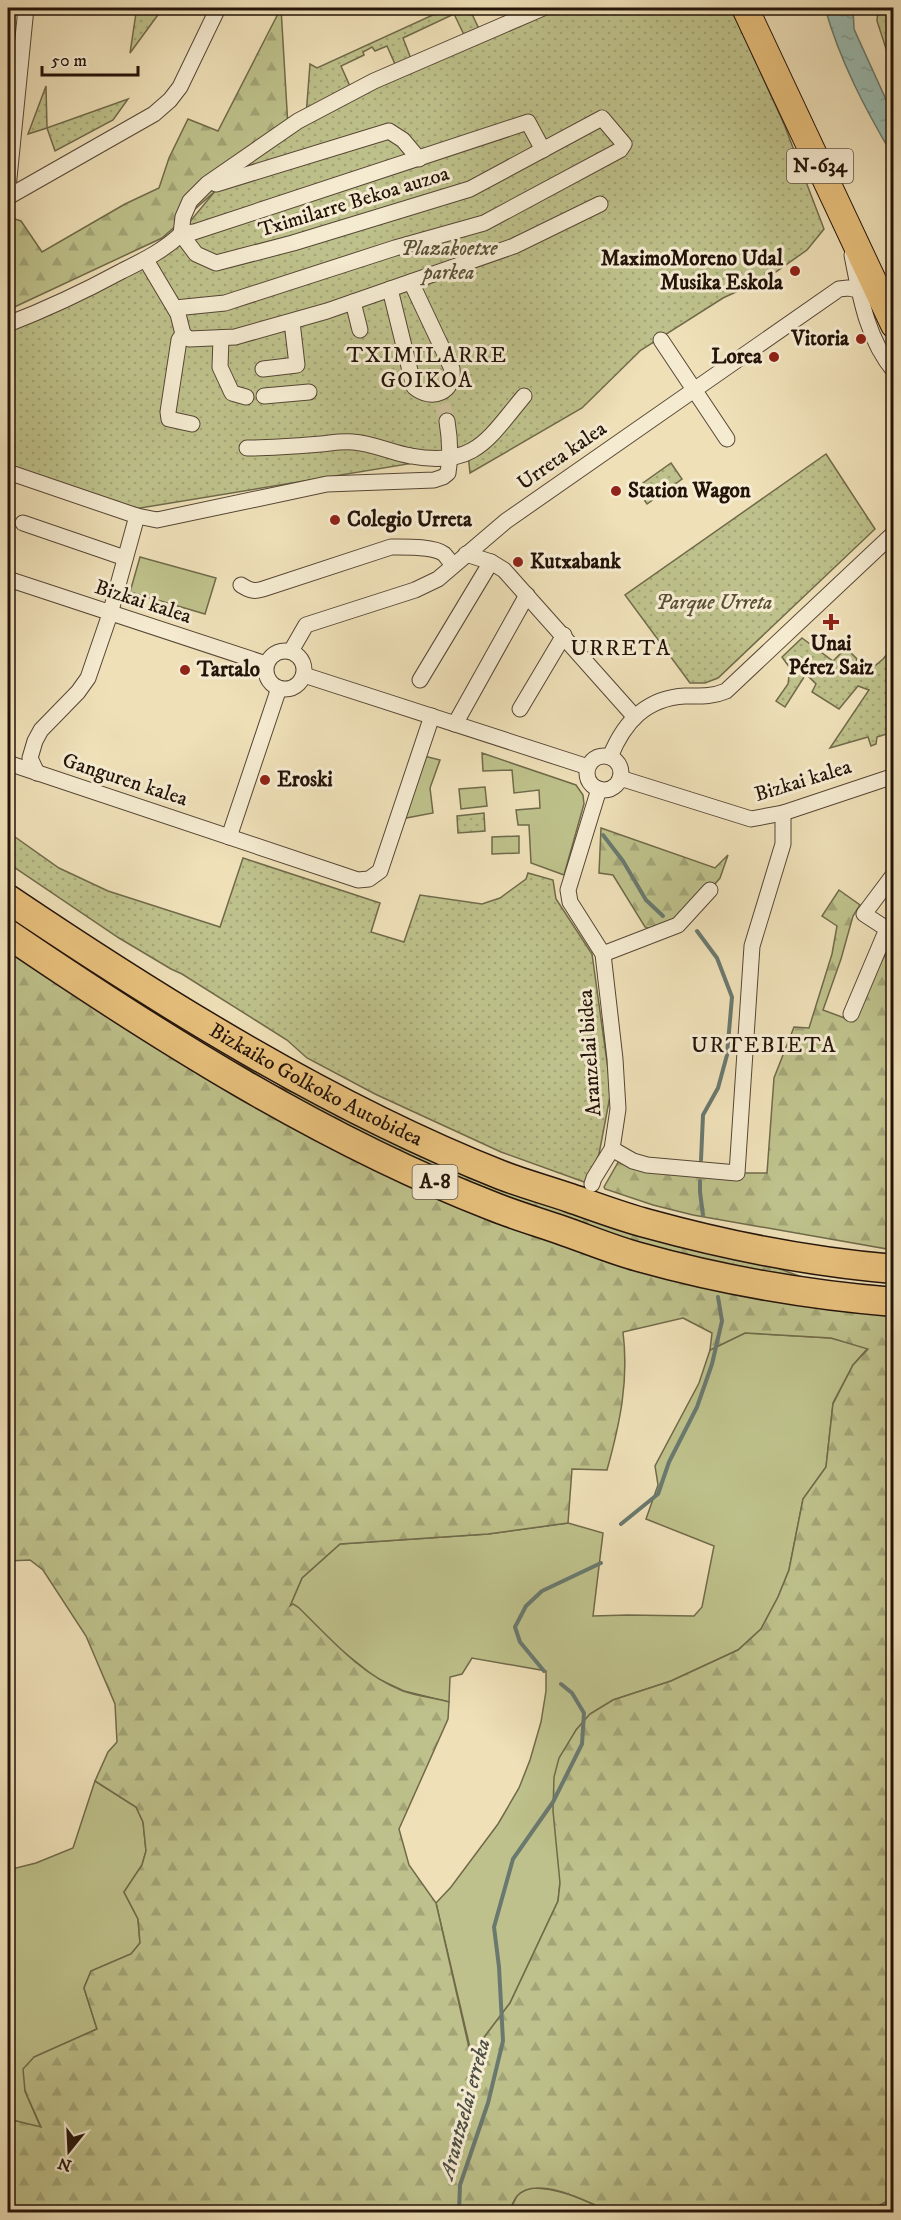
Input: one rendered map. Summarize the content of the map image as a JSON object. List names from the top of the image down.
{
  "streets": {
    "highway": ["N-634", "Bizkaiko Golkoko Autobidea", "A-8"],
    "street": [
      "Tximilarre Bekoa auzoa",
      "Urreta kalea",
      "Bizkai kalea",
      "Ganguren kalea",
      "Aranzelai bidea"
    ]
  },
  "crossings": [
    ["Urreta kalea", "Bizkai kalea"],
    ["Bizkai kalea", "Aranzelai bidea"]
  ],
  "districts": ["TXIMILARRE GOIKOA", "URRETA", "URTEBIETA"],
  "water": ["Arantzelai erreka"],
  "parks": ["Plazakoetxe parkea", "Parque Urreta"],
  "places": {
    "other": [
      "MaximoMoreno Udal Musika Eskola",
      "Vitoria",
      "Lorea",
      "Station Wagon",
      "Colegio Urreta",
      "Kutxabank",
      "Tartalo",
      "Eroski"
    ],
    "health": ["Unai Pérez Saiz"]
  },
  "scale_bar": "50 m",
  "north": "bottom"
}
